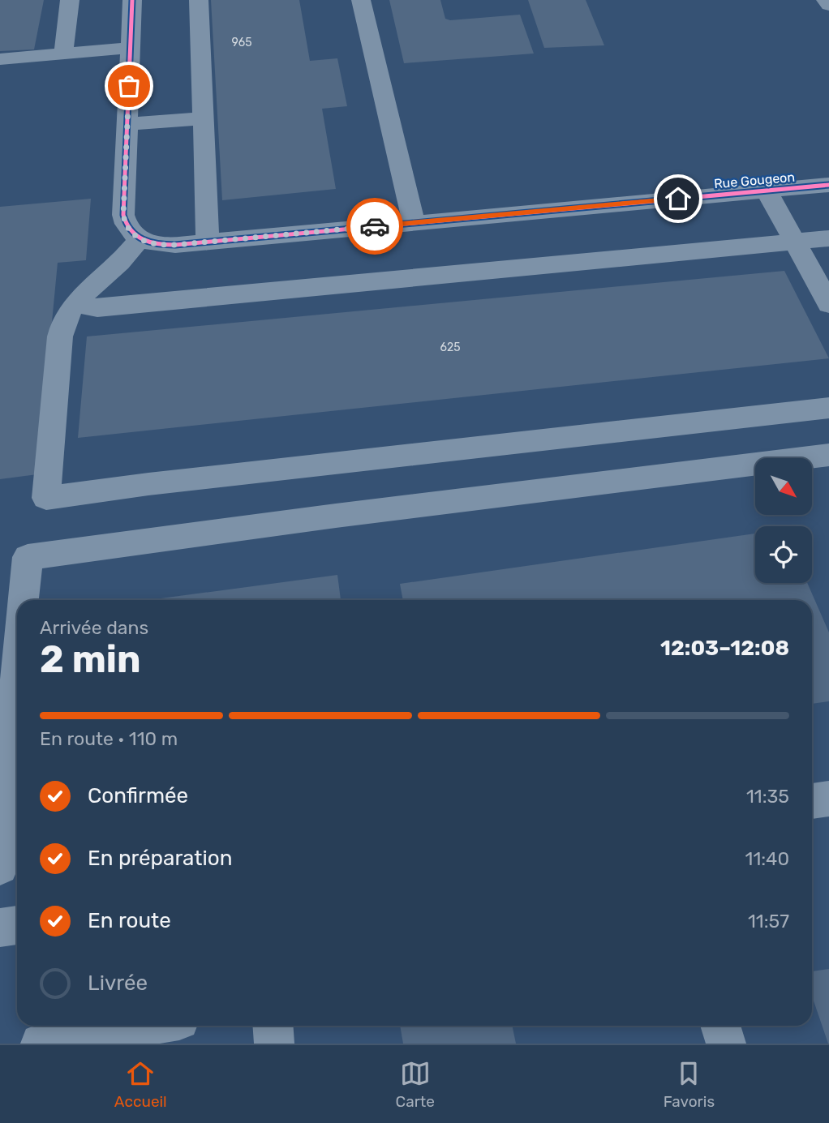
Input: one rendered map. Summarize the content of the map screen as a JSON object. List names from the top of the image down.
{
  "streets": {
    "street": ["Rue Gougeon"]
  },
  "house_numbers": ["965", "625"],
  "north": "bottom right",
  "page": {
    "heading": ["2 min", "Arrivée dans", "12:03–12:08"],
    "bar": "En route · 110 m",
    "list": [
      ["Confirmée", "11:35"],
      ["En préparation", "11:40"],
      ["En route", "11:57"],
      "Livrée"
    ],
    "tabs": ["Accueil", "Carte", "Favoris"]
  }
}
